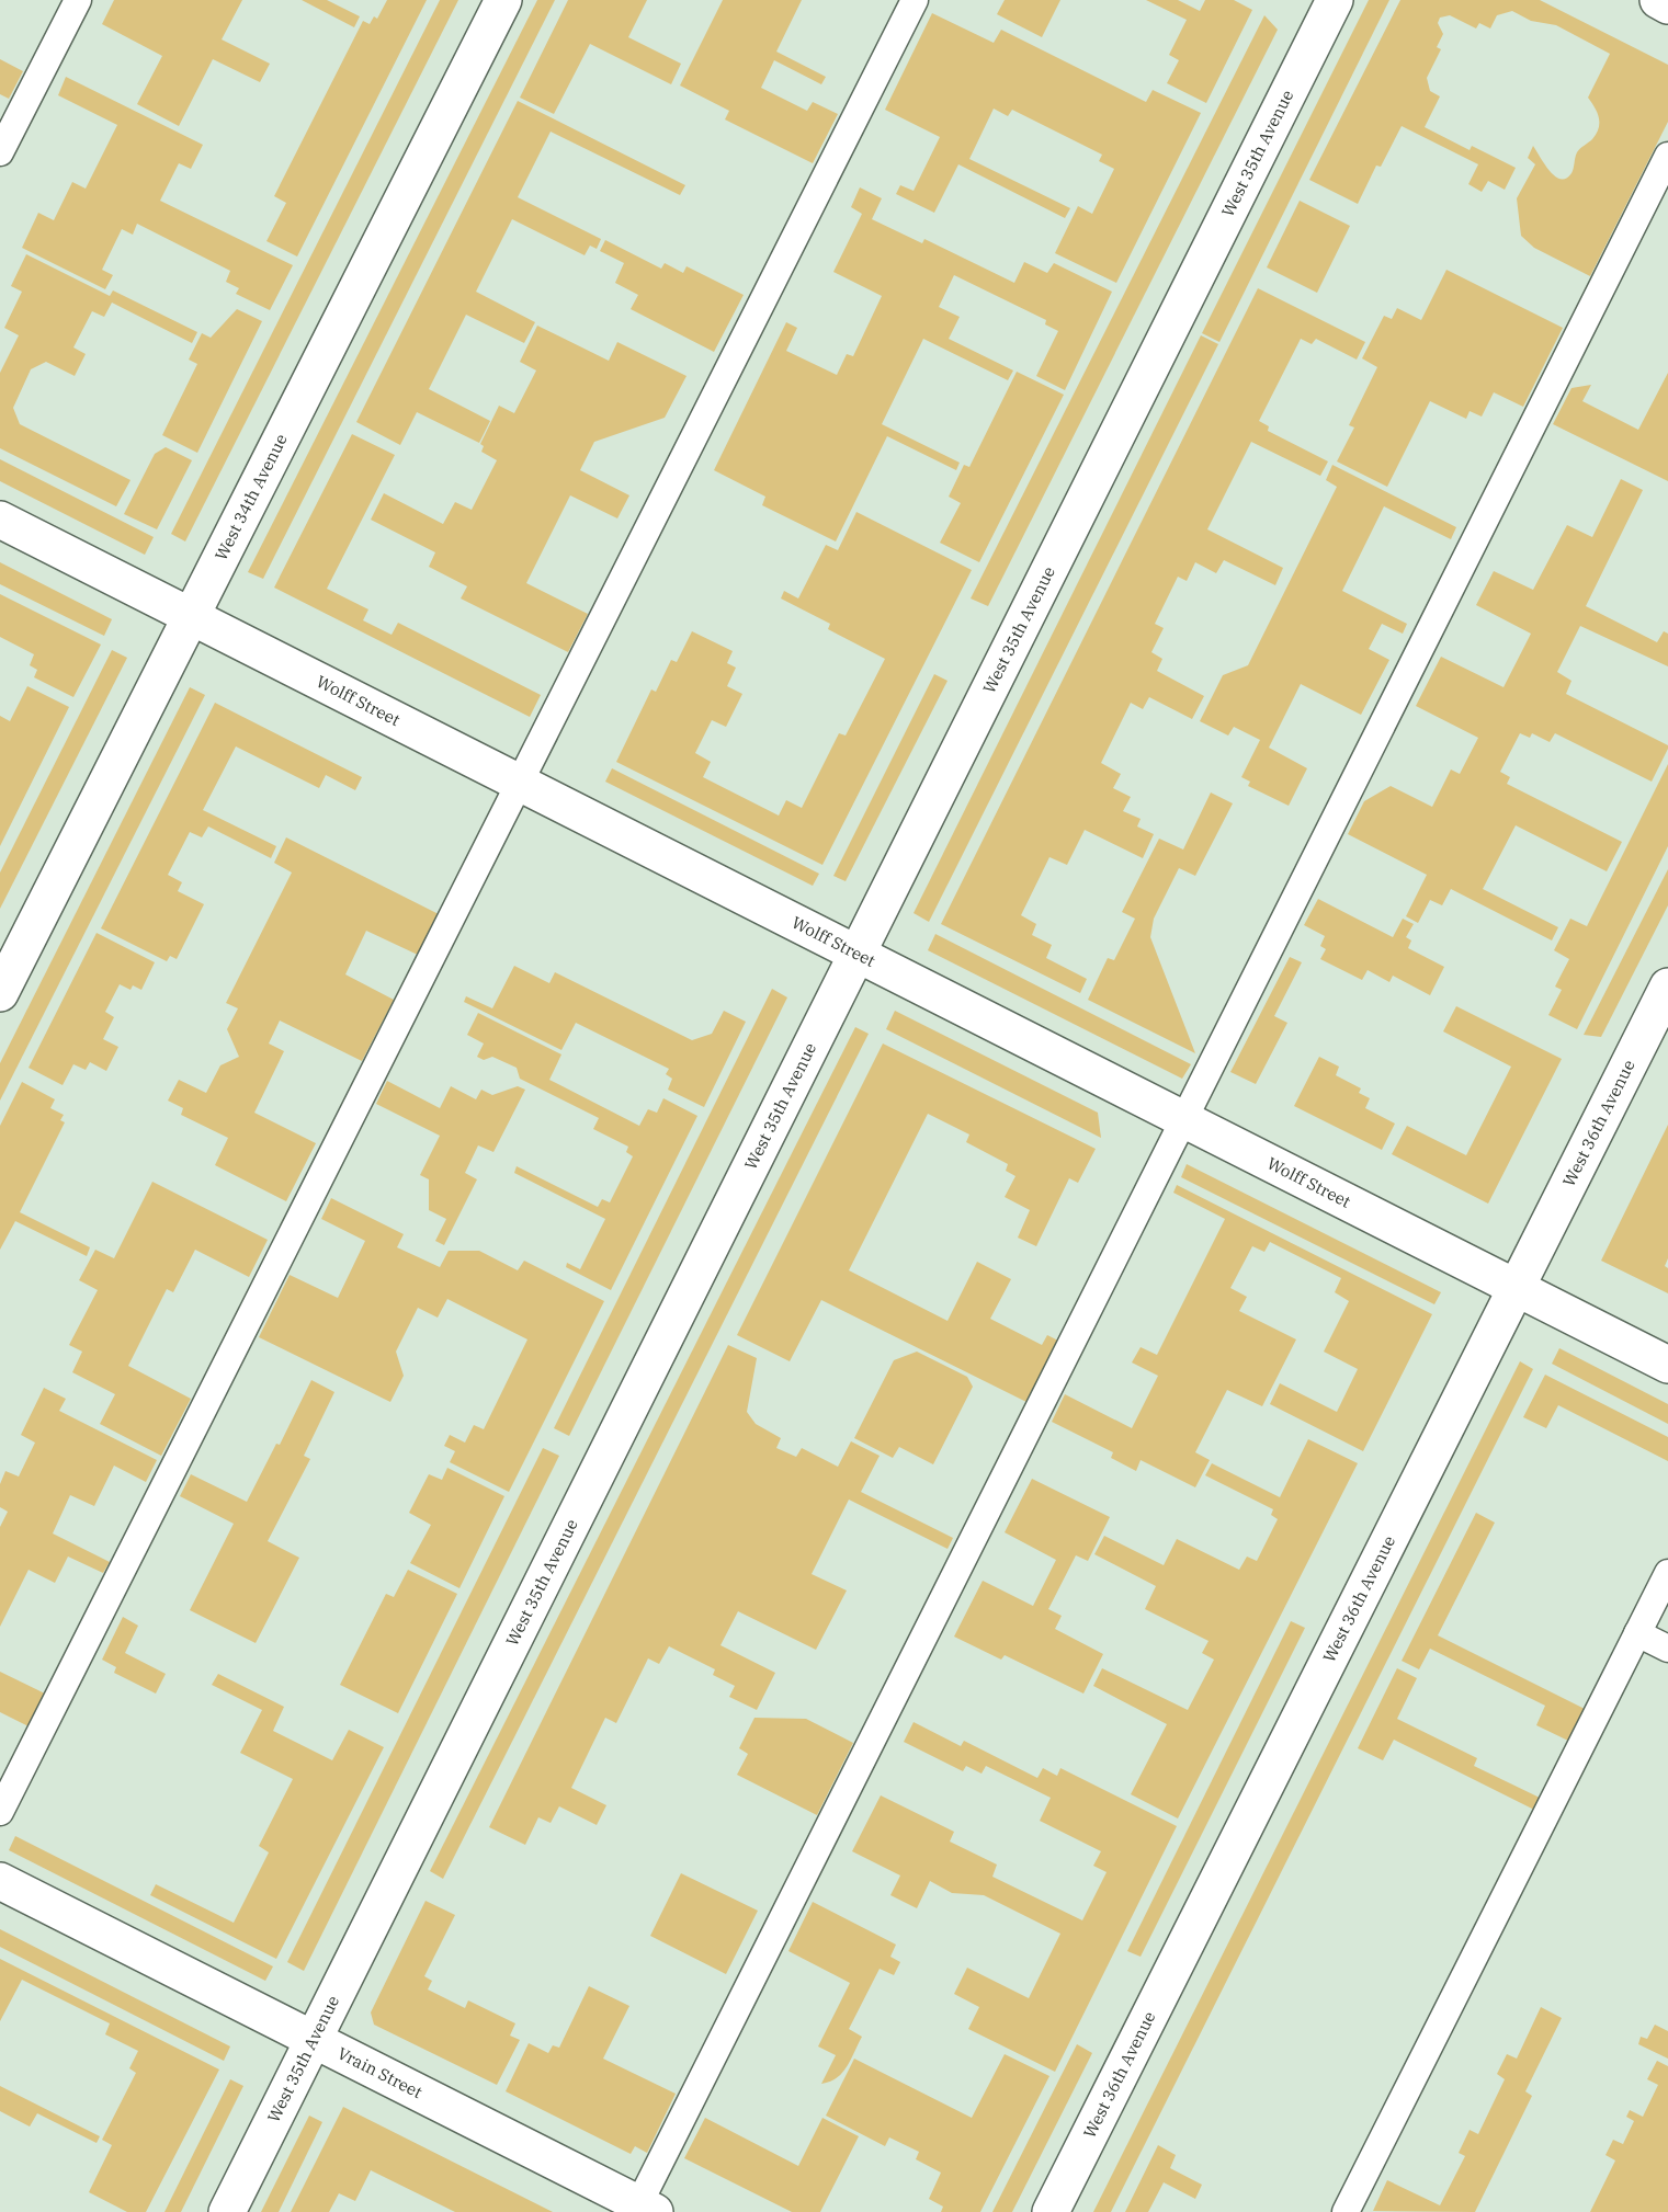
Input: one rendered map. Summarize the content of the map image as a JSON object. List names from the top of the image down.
{
  "streets": {
    "street": [
      "West 35th Avenue",
      "West 34th Avenue",
      "Wolff Street",
      "West 36th Avenue",
      "Vrain Street"
    ]
  },
  "crossings": [
    ["West 35th Avenue", "Wolff Street"],
    ["West 35th Avenue", "Vrain Street"],
    ["West 34th Avenue", "Wolff Street"],
    ["Wolff Street", "West 36th Avenue"]
  ]
}
